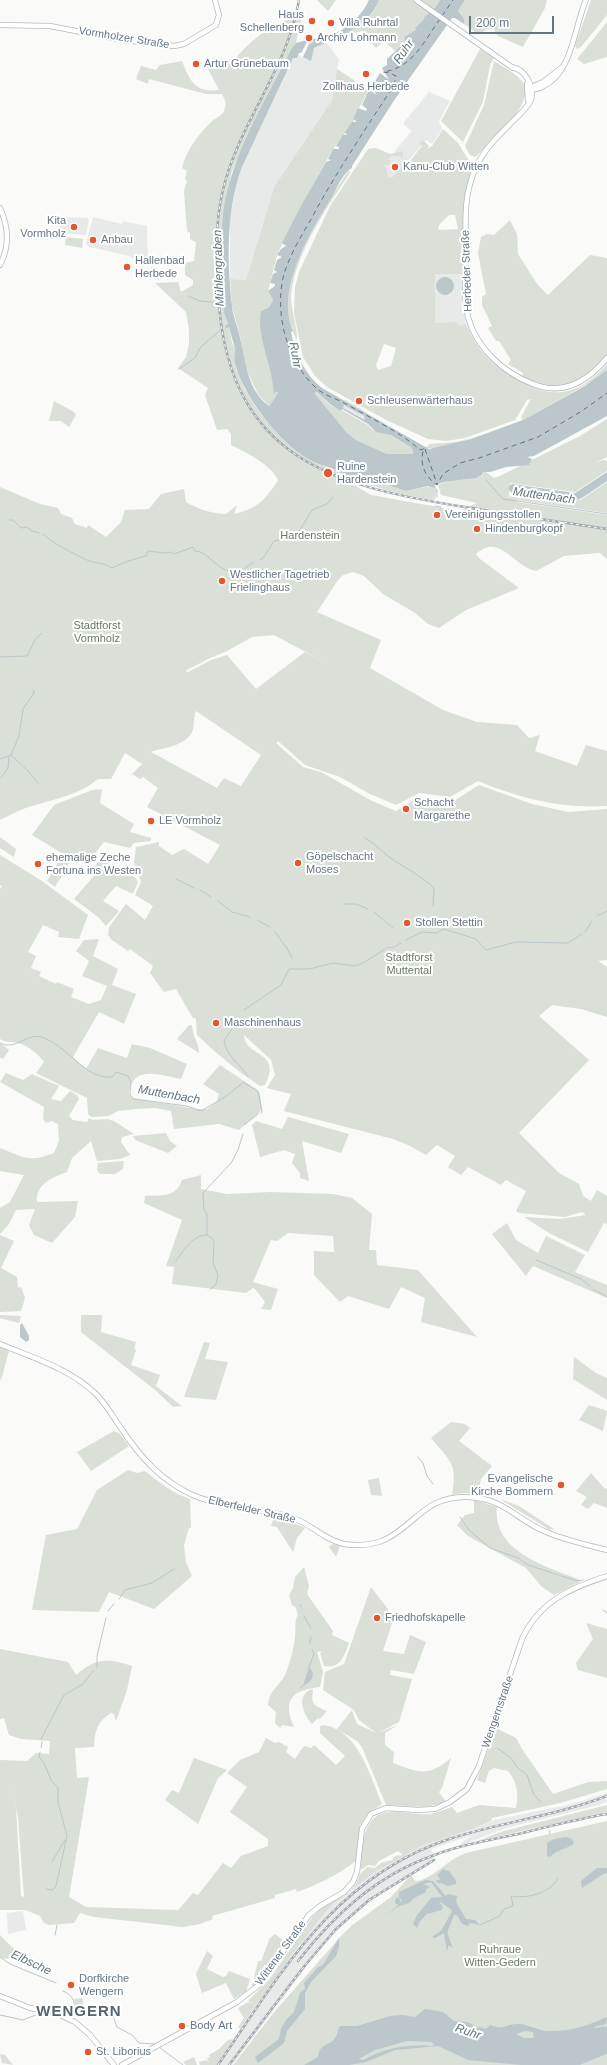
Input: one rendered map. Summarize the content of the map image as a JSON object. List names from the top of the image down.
{
  "streets": {
    "main road": [
      "Vormholzer Straße",
      "Herbeder Straße",
      "Elberfelder Straße",
      "Wengernstraße",
      "Wittener Straße"
    ]
  },
  "crossings": [
    ["Wengernstraße", "Wittener Straße"]
  ],
  "districts": ["WENGERN"],
  "water": [
    "Ruhr",
    "Mühlengraben",
    "Muttenbach",
    "Elbsche"
  ],
  "parks": [
    "Hardenstein",
    "Stadtforst Vormholz",
    "Stadtforst Muttental",
    "Ruhraue Witten-Gedern"
  ],
  "places": [
    "Haus Schellenberg",
    "Villa Ruhrtal",
    "Archiv Lohmann",
    "Artur Grünebaum",
    "Zollhaus Herbede",
    "Kanu-Club Witten",
    "Kita Vormholz",
    "Anbau",
    "Hallenbad Herbede",
    "Schleusenwärterhaus",
    "Ruine Hardenstein",
    "Vereinigungsstollen",
    "Hindenburgkopf",
    "Westlicher Tagetrieb Frielinghaus",
    "Schacht Margarethe",
    "LE Vormholz",
    "Göpelschacht Moses",
    "ehemalige Zeche Fortuna ins Westen",
    "Stollen Stettin",
    "Maschinenhaus",
    "Evangelische Kirche Bommern",
    "Friedhofskapelle",
    "Dorfkirche Wengern",
    "Body Art",
    "St. Liborius"
  ],
  "scale_bar": "200 m"
}
